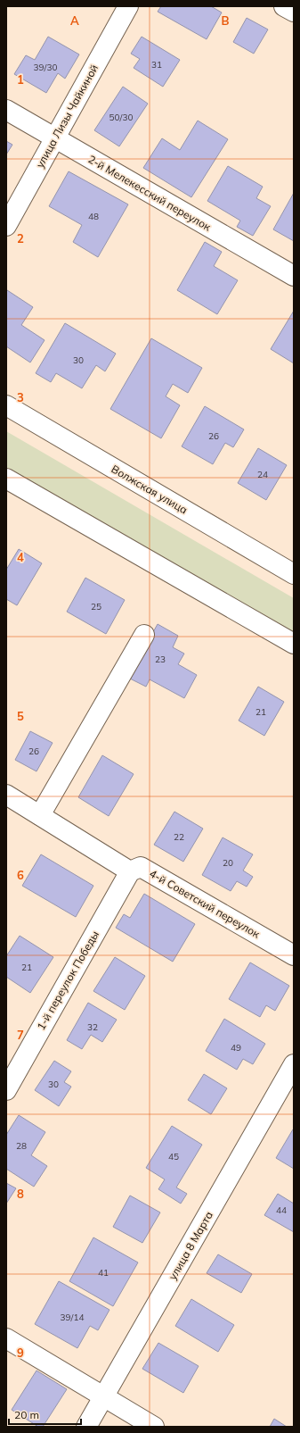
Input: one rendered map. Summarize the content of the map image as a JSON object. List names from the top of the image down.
{
  "streets": {
    "street": [
      "улица Лизы Чайкиной",
      "2-й Мелекесский переулок",
      "Волжская улица",
      "4-й Советский переулок",
      "1-й переулок Победы",
      "улица 8 Марта"
    ]
  },
  "crossings": [
    ["улица Лизы Чайкиной", "2-й Мелекесский переулок"],
    ["4-й Советский переулок", "1-й переулок Победы"]
  ],
  "house_numbers": [
    "31",
    "39/30",
    "50/30",
    "48",
    "30",
    "26",
    "24",
    "25",
    "23",
    "21",
    "26",
    "22",
    "20",
    "21",
    "32",
    "49",
    "30",
    "28",
    "45",
    "44",
    "41",
    "39/14"
  ],
  "scale_bar": "20 m",
  "grid": {
    "columns": ["A", "B"],
    "rows": [
      "1",
      "2",
      "3",
      "4",
      "5",
      "6",
      "7",
      "8",
      "9"
    ]
  }
}
